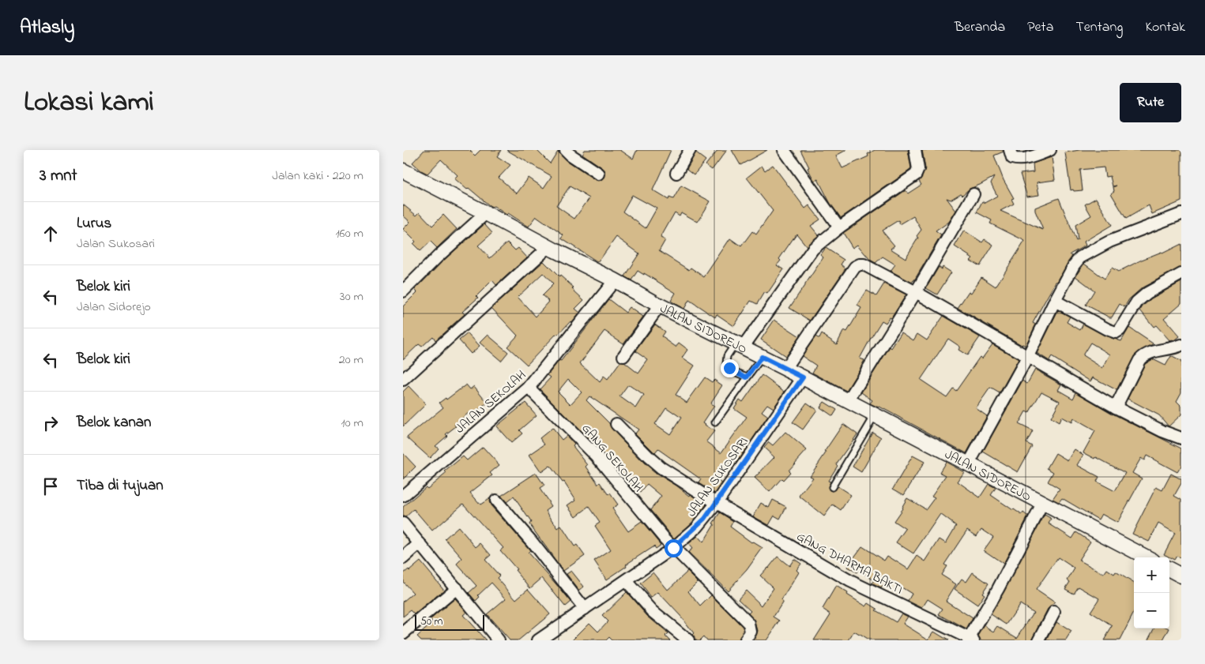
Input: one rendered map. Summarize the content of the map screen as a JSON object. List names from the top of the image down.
{
  "streets": {
    "street": [
      "JALAN SIDOREJO",
      "JALAN SEKOLAH",
      "GANG SEKOLAH",
      "JALAN SUKOSARI",
      "GANG DHARMA BAKTI"
    ]
  },
  "crossings": [
    ["JALAN SIDOREJO", "JALAN SEKOLAH"],
    ["JALAN SIDOREJO", "JALAN SUKOSARI"],
    ["JALAN SEKOLAH", "GANG SEKOLAH"],
    ["GANG SEKOLAH", "JALAN SUKOSARI"],
    ["JALAN SUKOSARI", "GANG DHARMA BAKTI"]
  ],
  "scale_bar": "50 m",
  "page": {
    "header": "Atlasly",
    "nav": [
      "Beranda",
      "Peta",
      "Tentang",
      "Kontak"
    ],
    "title": "Lokasi kami",
    "buttons": "Rute",
    "heading": ["3 mnt", "Jalan kaki · 220 m"],
    "list": [
      ["Lurus", "Jalan Sukosari", "160 m"],
      ["Belok kiri", "Jalan Sidorejo", "30 m"],
      ["Belok kiri", "20 m"],
      ["Belok kanan", "10 m"],
      "Tiba di tujuan"
    ],
    "map_buttons": ["+", "−"],
    "scale": "50 m"
  }
}
